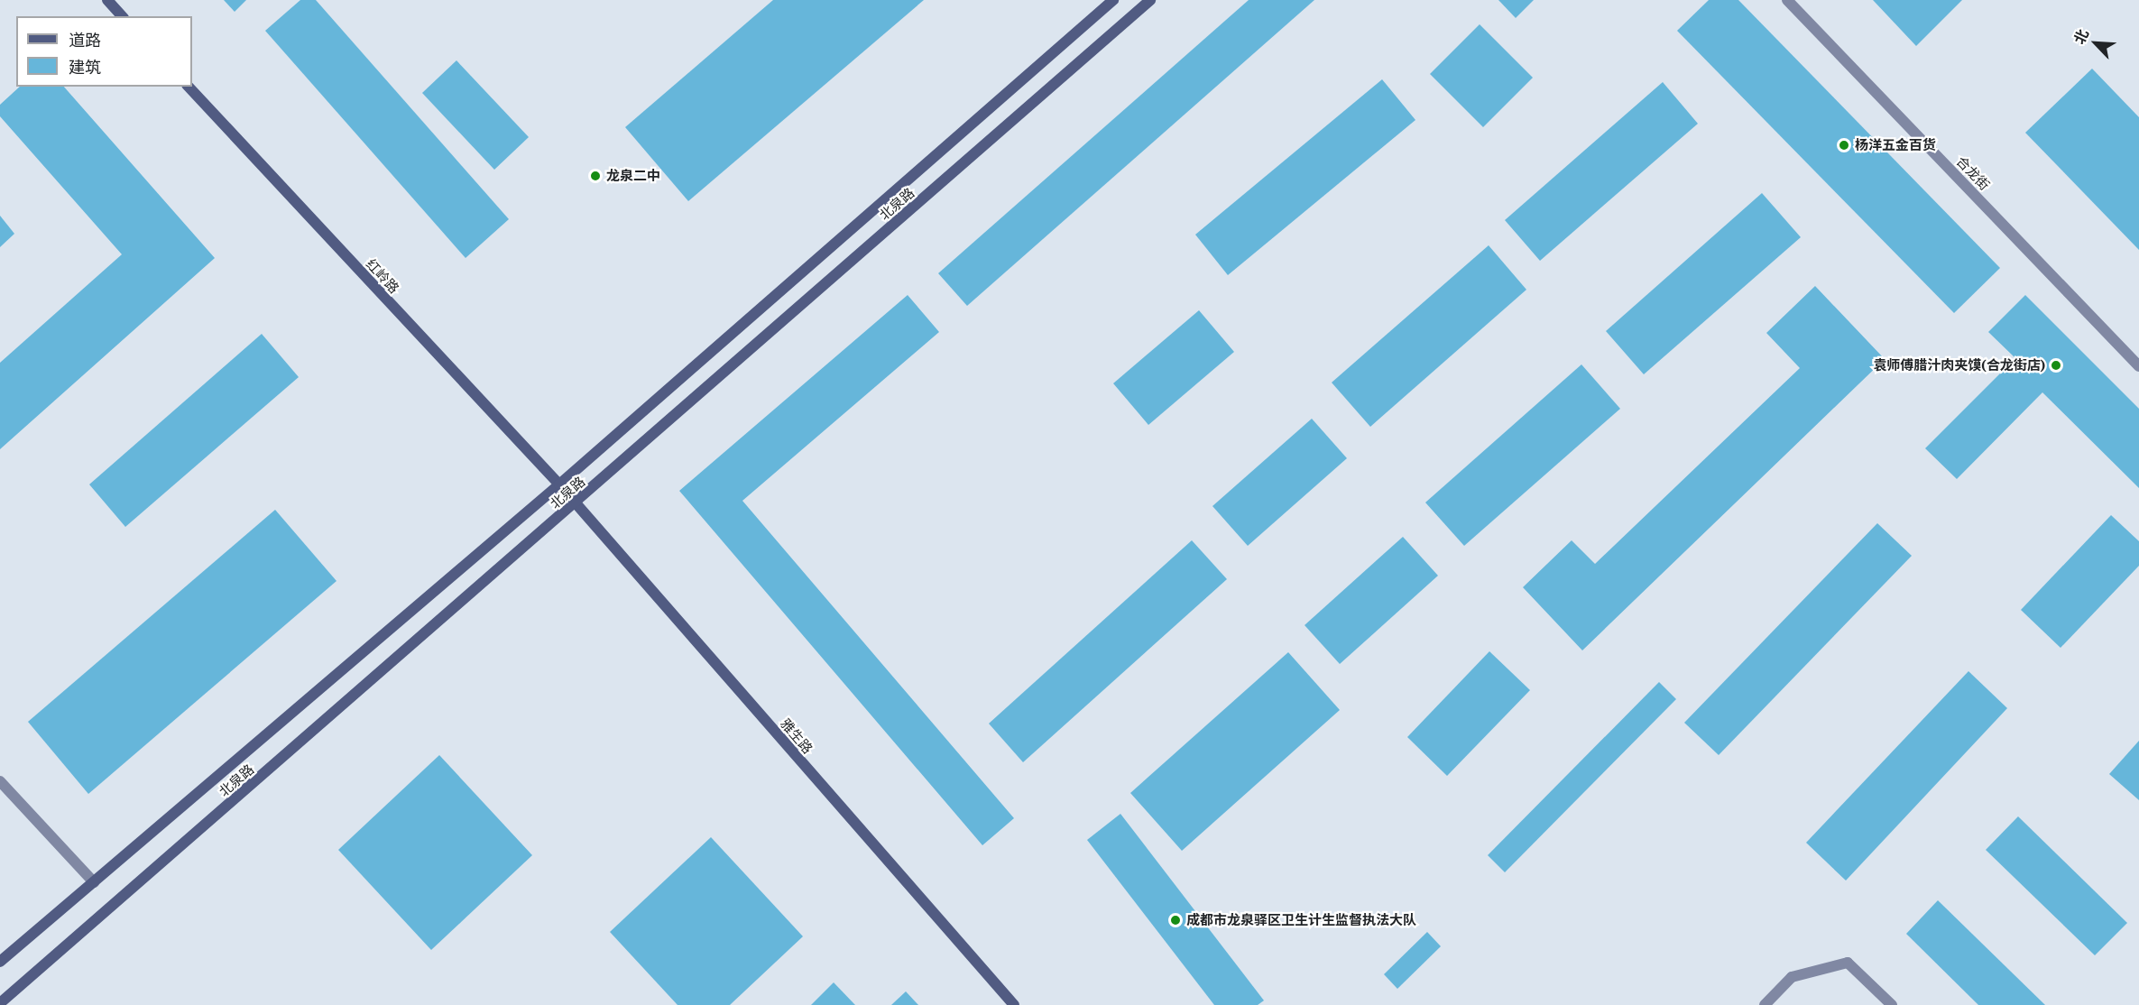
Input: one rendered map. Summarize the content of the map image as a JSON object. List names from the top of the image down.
{
  "streets": {
    "main road": ["北泉路", "红岭路", "雅生路"],
    "street": ["合龙街"]
  },
  "crossings": [
    ["北泉路", "红岭路"],
    ["北泉路", "雅生路"],
    ["红岭路", "雅生路"]
  ],
  "places": [
    "杨洋五金百货",
    "龙泉二中",
    "袁师傅腊汁肉夹馍(合龙街店)",
    "成都市龙泉驿区卫生计生监督执法大队"
  ],
  "legend": ["道路", "建筑"],
  "north": "top left"
}
